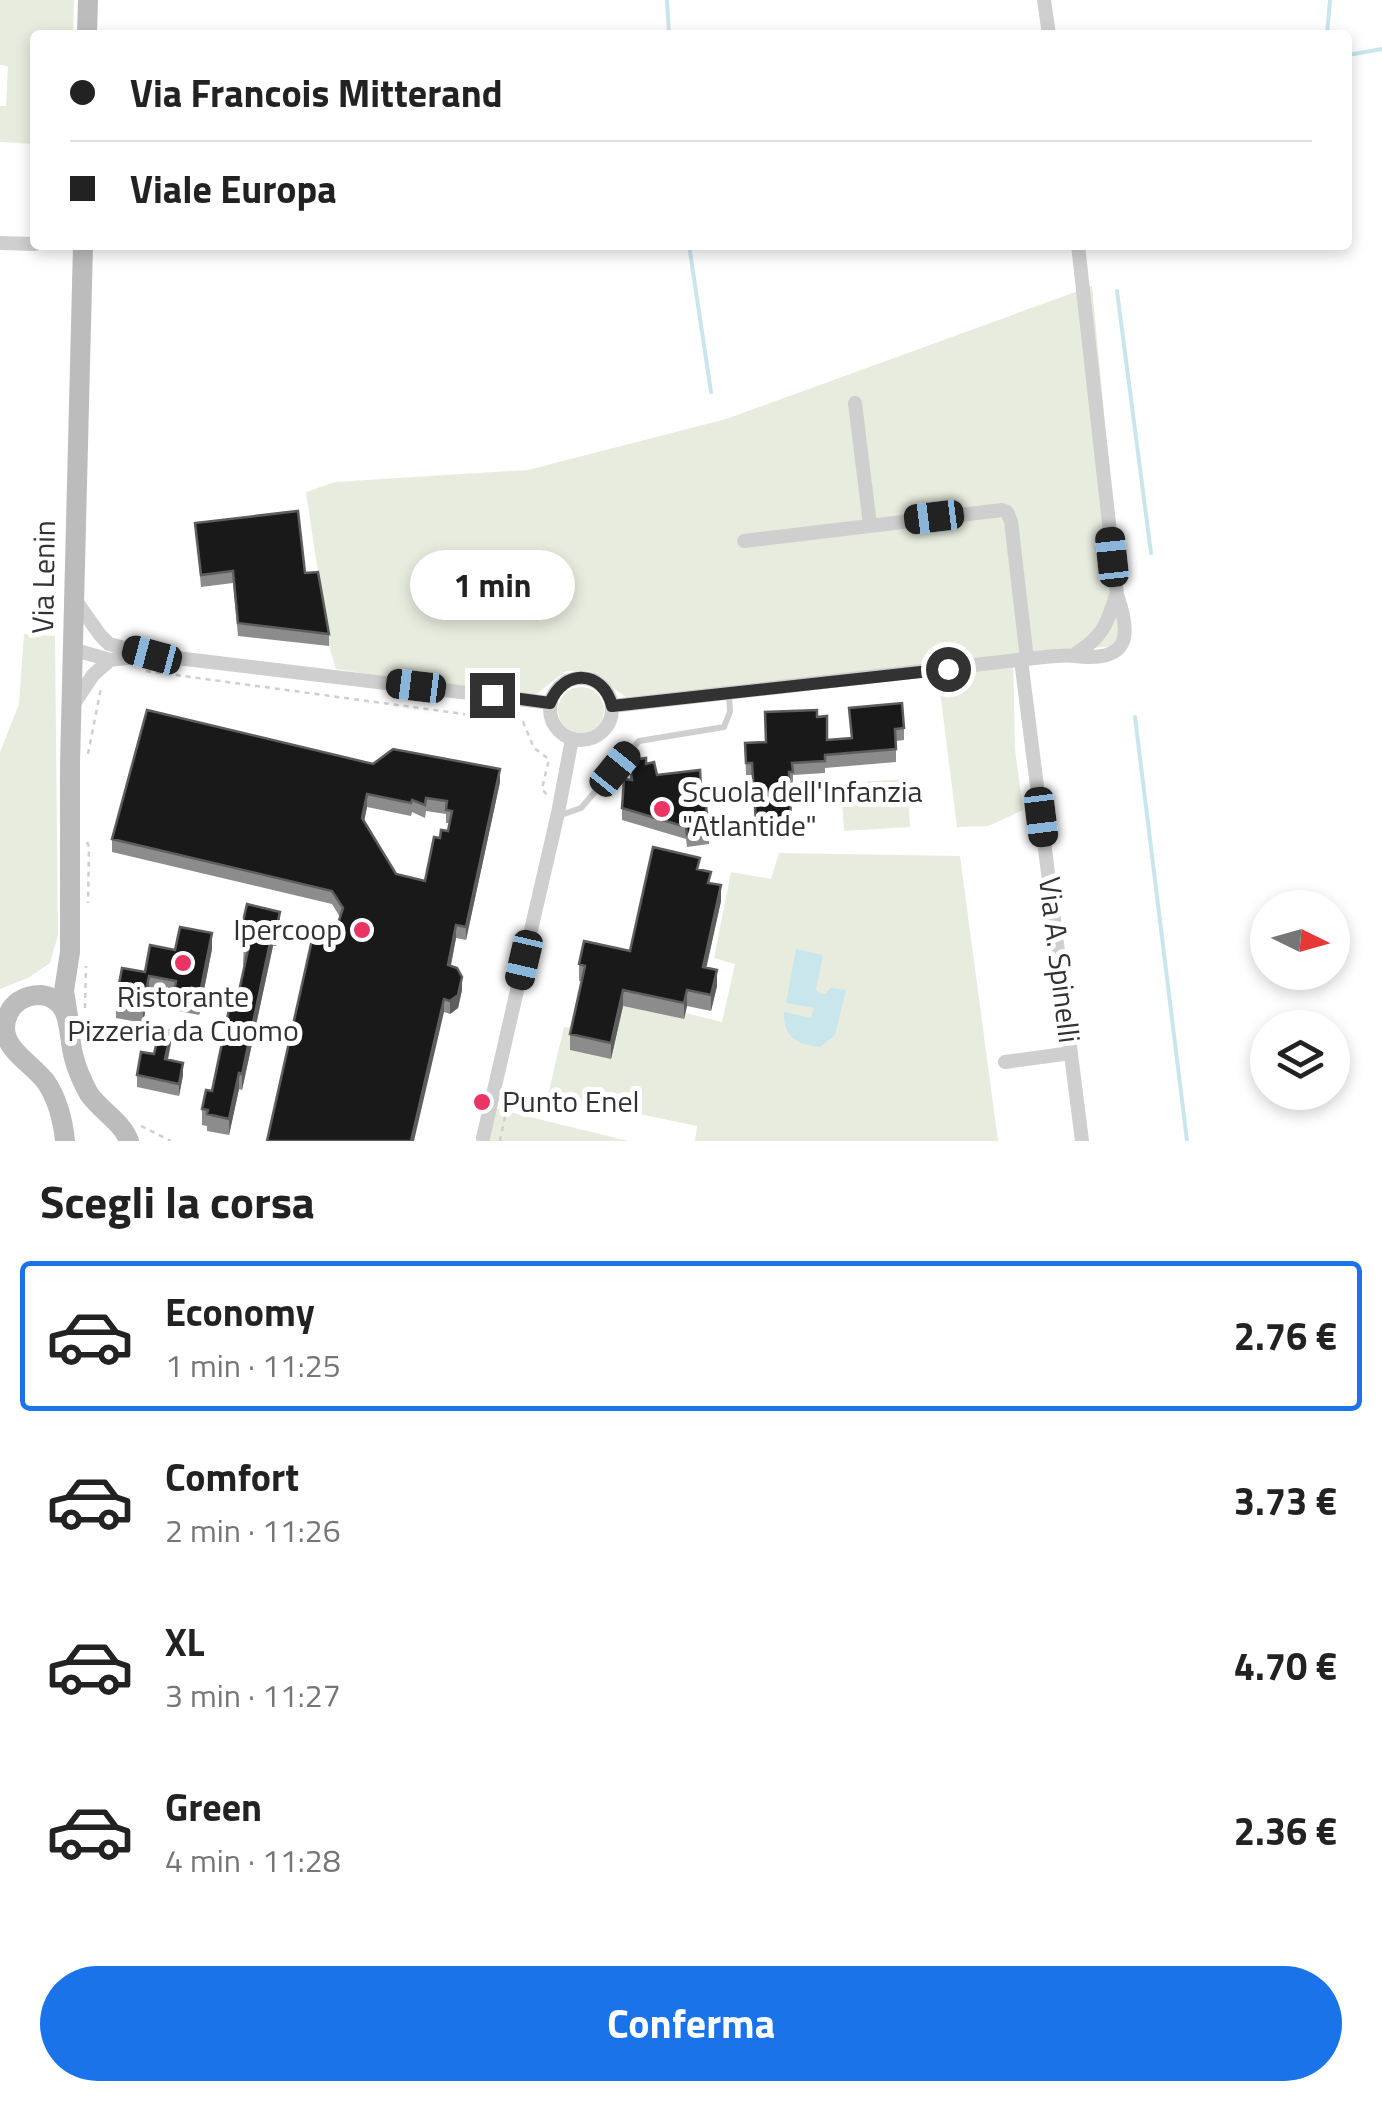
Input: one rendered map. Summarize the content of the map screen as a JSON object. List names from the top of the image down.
{
  "streets": {
    "main road": ["Via Lenin"],
    "street": ["Via A. Spinelli"]
  },
  "places": [
    "Scuola dell'Infanzia \"Atlantide\"",
    "Ipercoop",
    "Ristorante Pizzeria da Cuomo",
    "Punto Enel"
  ],
  "north": "right",
  "page": {
    "banner": ["Via Francois Mitterand", "Viale Europa"],
    "bubble": "1 min",
    "heading": "Scegli la corsa",
    "list": [
      {
        "name": "Economy",
        "note": "1 min · 11:25",
        "value": "2.76 €"
      },
      {
        "name": "Comfort",
        "note": "2 min · 11:26",
        "value": "3.73 €"
      },
      {
        "name": "XL",
        "note": "3 min · 11:27",
        "value": "4.70 €"
      },
      {
        "name": "Green",
        "note": "4 min · 11:28",
        "value": "2.36 €"
      }
    ],
    "buttons": "Conferma"
  }
}
